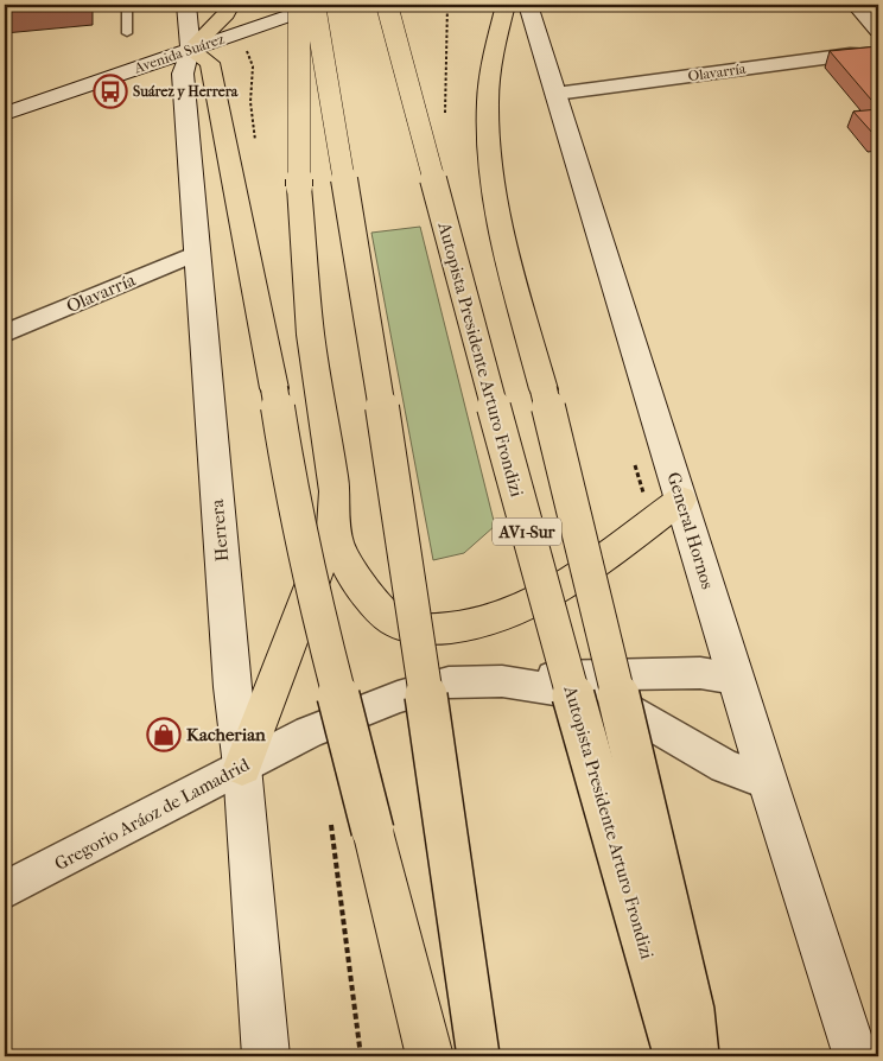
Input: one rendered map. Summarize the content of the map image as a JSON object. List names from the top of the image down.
{
  "streets": {
    "highway": ["Autopista Presidente Arturo Frondizi", "AV1-Sur"],
    "street": [
      "Avenida Suárez",
      "Olavarría",
      "Herrera",
      "General Hornos",
      "Gregorio Aráoz de Lamadrid"
    ]
  },
  "crossings": [
    ["Avenida Suárez", "Herrera"],
    ["Olavarría", "Herrera"],
    ["Olavarría", "General Hornos"],
    ["Herrera", "Gregorio Aráoz de Lamadrid"],
    ["General Hornos", "Gregorio Aráoz de Lamadrid"]
  ],
  "places": {
    "bus stop": ["Suárez y Herrera"],
    "shop": ["Kacherian"]
  }
}
